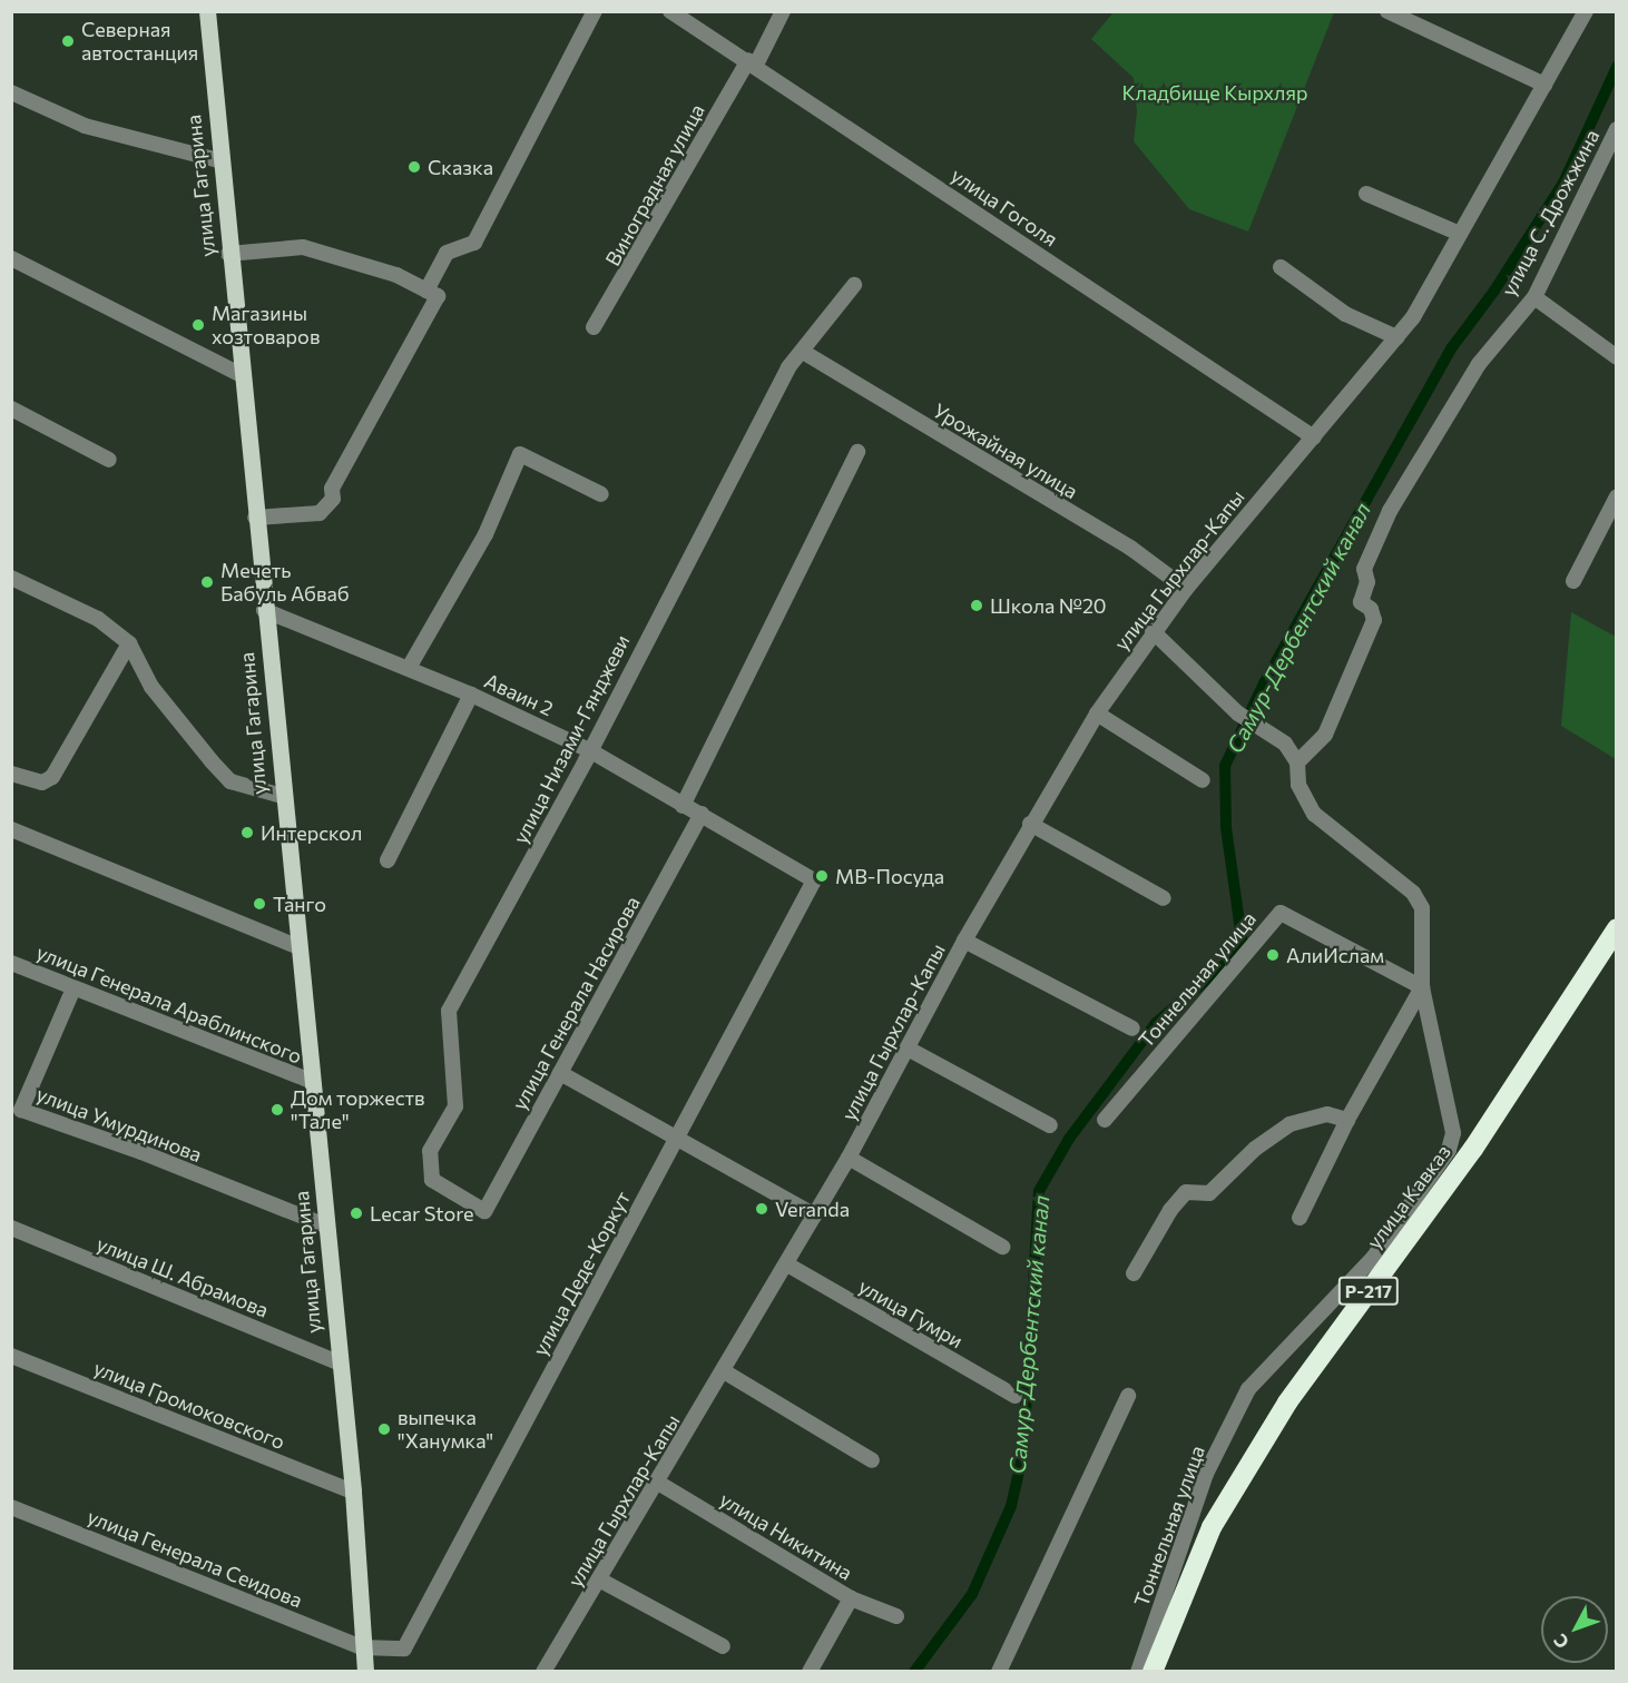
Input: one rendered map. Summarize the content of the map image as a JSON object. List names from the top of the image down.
{
  "streets": {
    "highway": ["улица Кавказ", "Р-217"],
    "main road": ["улица Гагарина"],
    "street": [
      "Виноградная улица",
      "улица Гоголя",
      "улица С. Дрожжина",
      "Урожайная улица",
      "улица Гырхлар-Капы",
      "Аваин 2",
      "улица Низами-Гянджеви",
      "Тоннельная улица",
      "улица Генерала Насирова",
      "улица Генерала Араблинского",
      "улица Умурдинова",
      "улица Деде-Коркут",
      "улица Ш. Абрамова",
      "улица Гумри",
      "улица Громоковского",
      "улица Никитина",
      "улица Генерала Сеидова"
    ]
  },
  "crossings": [
    ["Виноградная улица", "улица Гоголя"],
    ["улица Гагарина", "Аваин 2"],
    ["улица Гагарина", "улица Генерала Араблинского"],
    ["улица Гагарина", "улица Умурдинова"],
    ["улица Гагарина", "улица Деде-Коркут"],
    ["улица Гагарина", "улица Ш. Абрамова"],
    ["улица Гагарина", "улица Громоковского"],
    ["улица Гагарина", "улица Генерала Сеидова"],
    ["улица Гоголя", "улица Гырхлар-Капы"],
    ["Урожайная улица", "улица Гырхлар-Капы"],
    ["Урожайная улица", "улица Низами-Гянджеви"],
    ["улица Гырхлар-Капы", "улица Гумри"],
    ["улица Гырхлар-Капы", "улица Никитина"],
    ["Аваин 2", "улица Низами-Гянджеви"],
    ["Аваин 2", "улица Генерала Насирова"],
    ["Аваин 2", "улица Деде-Коркут"],
    ["улица Низами-Гянджеви", "улица Генерала Насирова"],
    ["улица Генерала Араблинского", "улица Умурдинова"],
    ["улица Деде-Коркут", "улица Генерала Сеидова"]
  ],
  "water": ["Самур-Дербентский канал"],
  "parks": ["Кладбище Кырхляр"],
  "places": [
    "Северная автостанция",
    "Сказка",
    "Магазины хозтоваров",
    "Мечеть Бабуль Абваб",
    "Школа №20",
    "Интерскол",
    "МВ-Посуда",
    "Танго",
    "АлиИслам",
    "Дом торжеств \"Тале\"",
    "Veranda",
    "Lecar Store",
    "выпечка \"Ханумка\""
  ],
  "north": "bottom left"
}
